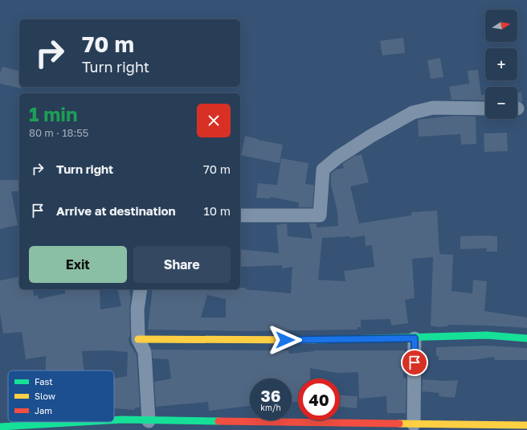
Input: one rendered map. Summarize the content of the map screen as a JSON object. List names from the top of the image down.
{
  "legend": ["Fast", "Slow", "Jam"],
  "north": "right",
  "page": {
    "map_buttons": ["+", "−"],
    "turn": ["70 m", "Turn right"],
    "heading": ["1 min", "80 m · 18:55"],
    "list": [
      {
        "name": "Turn right",
        "value": "70 m"
      },
      {
        "name": "Arrive at destination",
        "value": "10 m"
      }
    ],
    "buttons": ["Exit", "Share"],
    "speed": "36 km/h",
    "limit": "40"
  }
}
